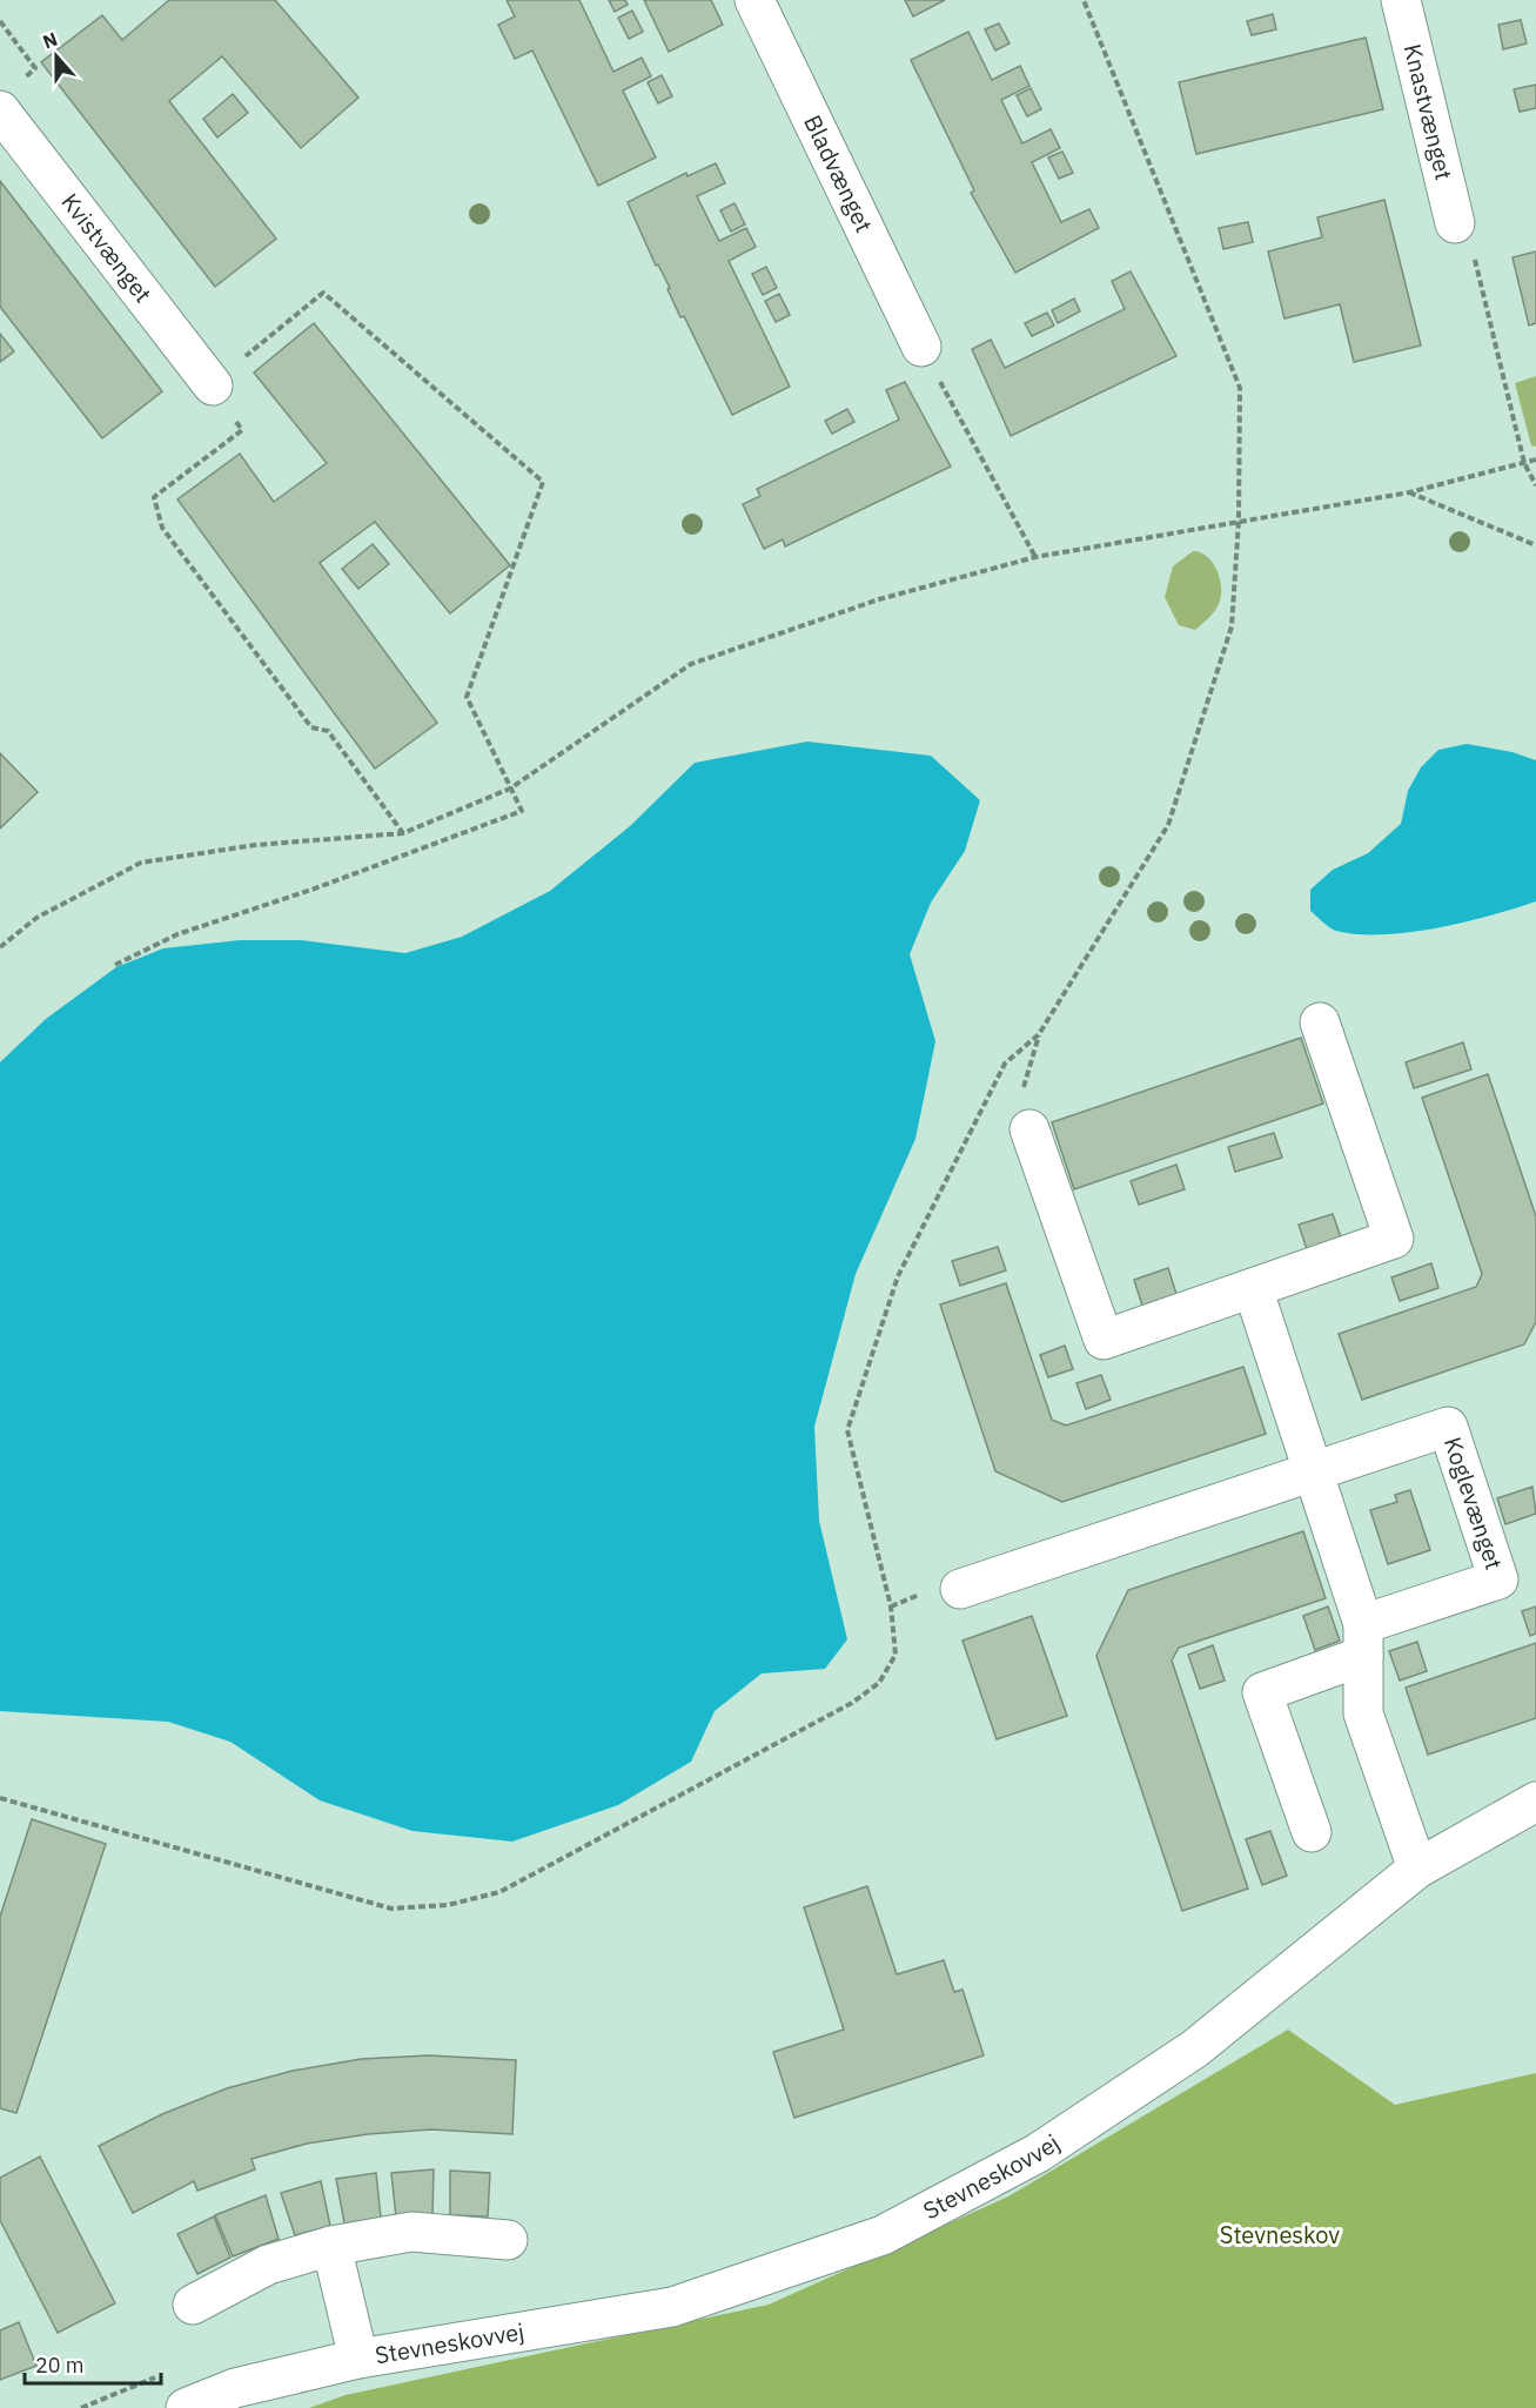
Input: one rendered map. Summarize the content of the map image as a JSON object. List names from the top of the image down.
{
  "streets": {
    "street": [
      "Knastvænget",
      "Bladvænget",
      "Kvistvænget",
      "Koglevænget",
      "Stevneskovvej"
    ]
  },
  "parks": ["Stevneskov"],
  "scale_bar": "20 m",
  "north": "top"
}
